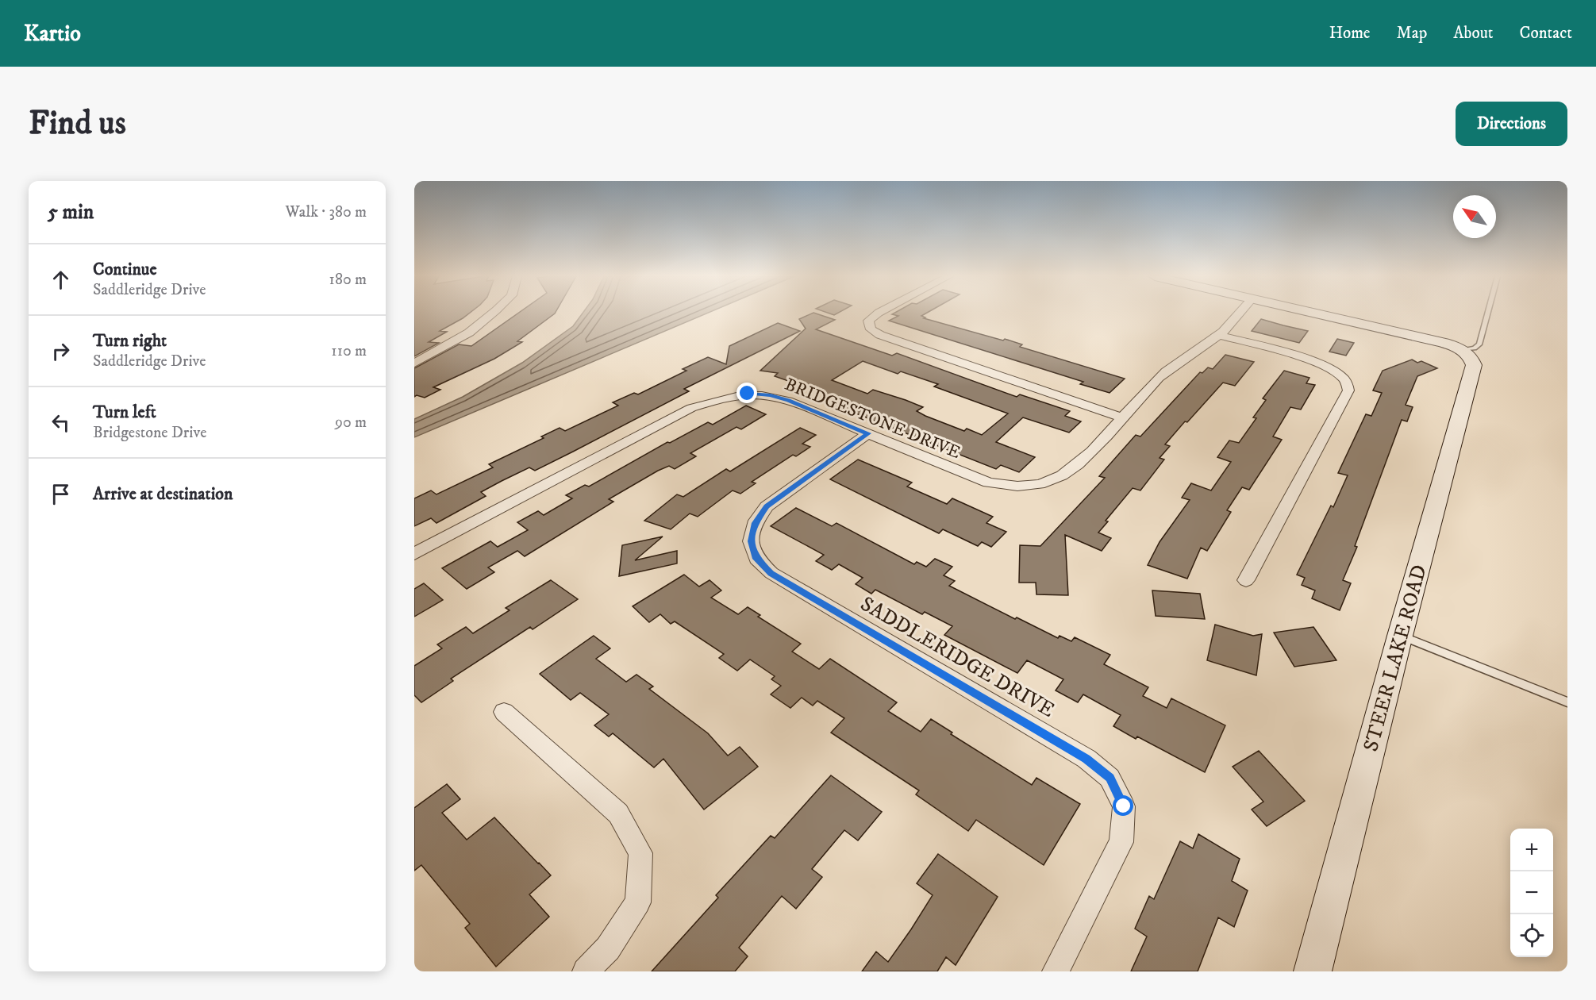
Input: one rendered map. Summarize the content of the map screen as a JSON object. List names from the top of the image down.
{
  "streets": {
    "street": ["BRIDGESTONE DRIVE", "SADDLERIDGE DRIVE", "STEER LAKE ROAD"]
  },
  "crossings": [
    ["BRIDGESTONE DRIVE", "SADDLERIDGE DRIVE"]
  ],
  "north": "top left",
  "page": {
    "header": "Kartio",
    "nav": [
      "Home",
      "Map",
      "About",
      "Contact"
    ],
    "buttons": "Directions",
    "title": "Find us",
    "heading": ["5 min", "Walk · 380 m"],
    "list": [
      ["Continue", "Saddleridge Drive", "180 m"],
      ["Turn right", "Saddleridge Drive", "110 m"],
      ["Turn left", "Bridgestone Drive", "90 m"],
      "Arrive at destination"
    ],
    "map_buttons": ["+", "−"]
  }
}
